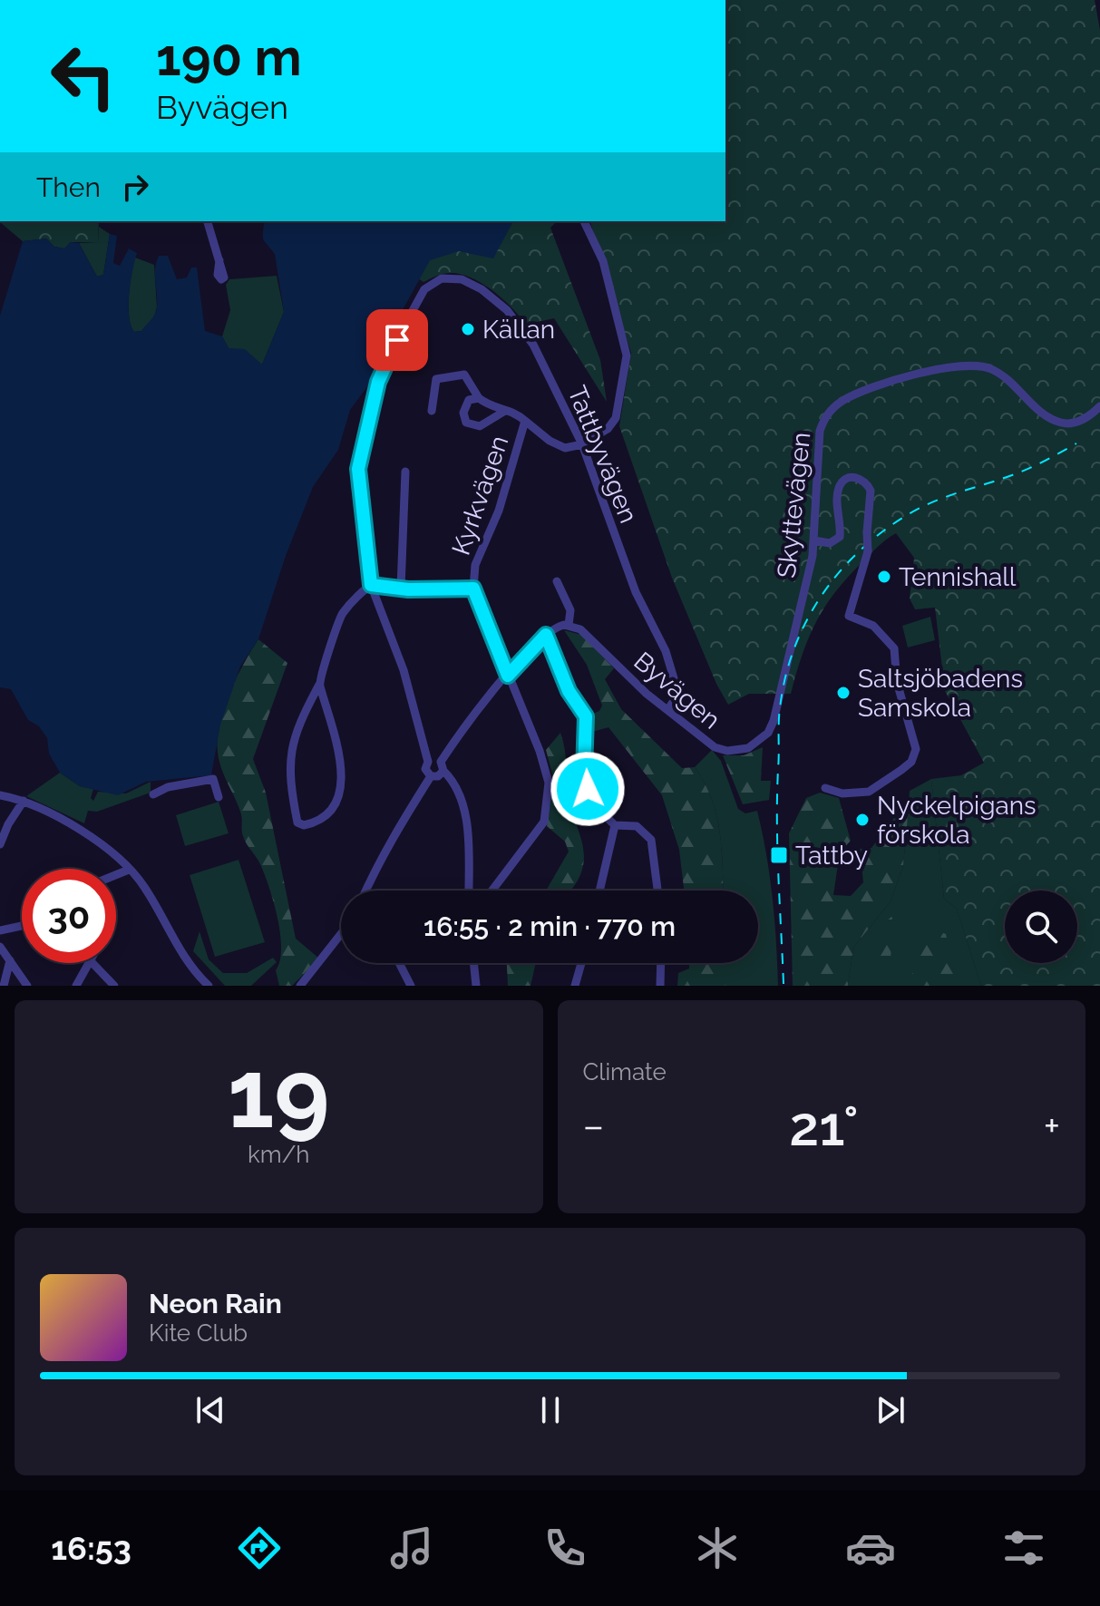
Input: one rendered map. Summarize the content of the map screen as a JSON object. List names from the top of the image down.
{
  "streets": {
    "street": [
      "Tattbyvägen",
      "Kyrkvägen",
      "Skyttevägen",
      "Byvägen"
    ]
  },
  "crossings": [
    ["Tattbyvägen", "Kyrkvägen"],
    ["Tattbyvägen", "Byvägen"],
    ["Skyttevägen", "Byvägen"]
  ],
  "places": {
    "other": [
      "Källan",
      "Tennishall",
      "Saltsjöbadens Samskola",
      "Nyckelpigans förskola"
    ],
    "transit": ["Tattby"]
  },
  "page": {
    "turn": ["190 m", "Byvägen"],
    "then": "Then",
    "limit": "30",
    "trip": "16:55 · 2 min · 770 m",
    "tile": [
      ["19", "km/h"],
      "Climate"
    ],
    "heat": ["−", "21°", "+"],
    "song": ["Neon Rain", "Kite Club"],
    "tabs": "16:53"
  }
}
